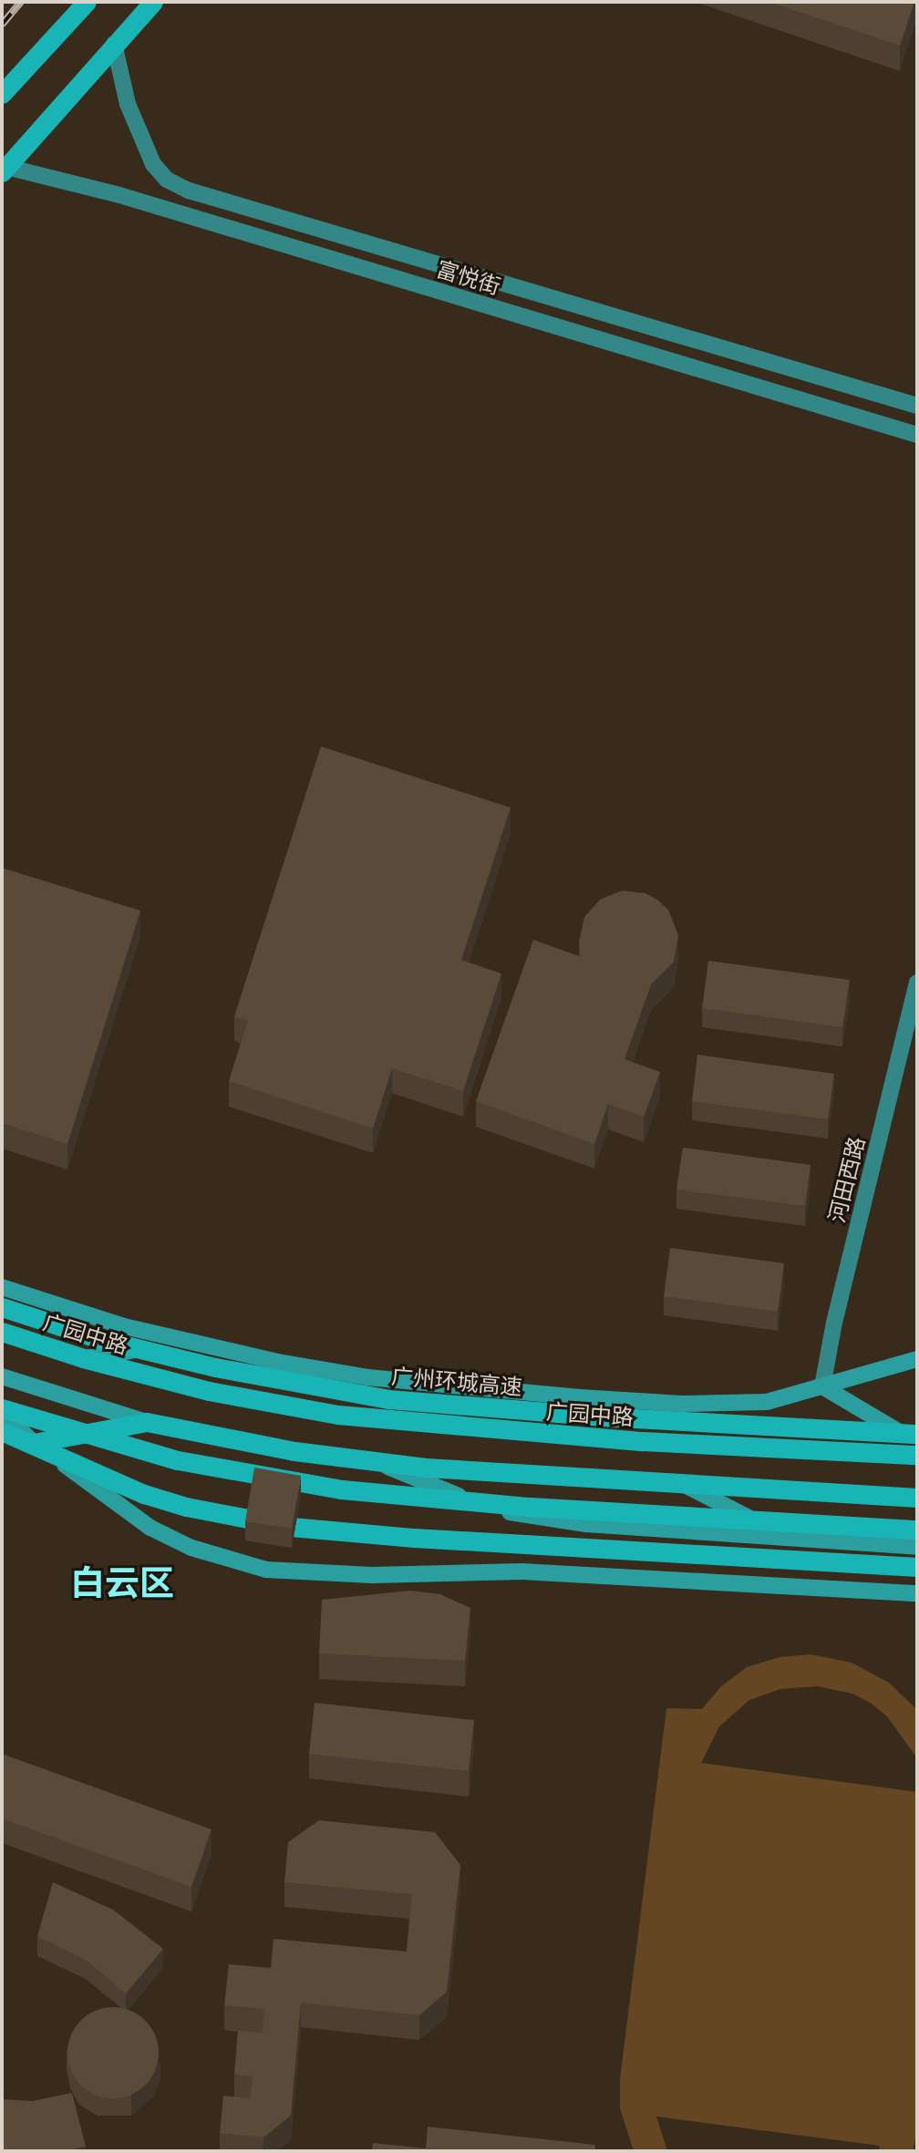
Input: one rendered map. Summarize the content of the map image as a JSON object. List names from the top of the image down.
{
  "streets": {
    "highway": ["广园中路", "广州环城高速"],
    "street": ["富悦街", "河田西路"]
  },
  "districts": ["白云区"]
}
